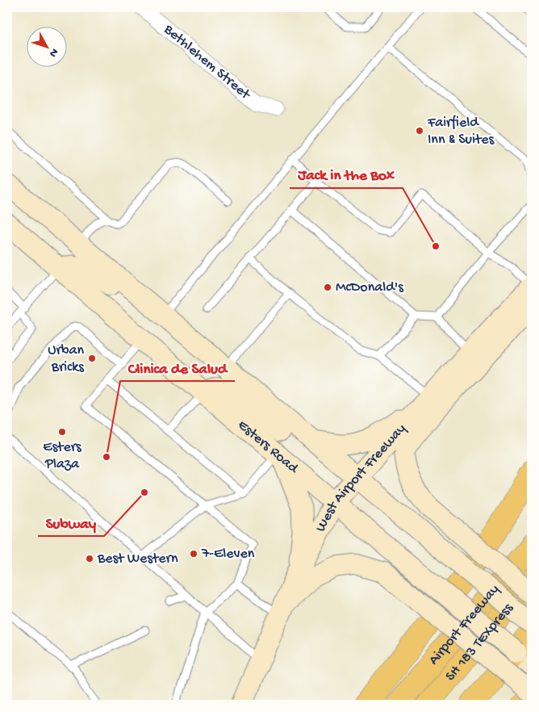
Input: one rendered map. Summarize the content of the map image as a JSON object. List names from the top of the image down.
{
  "streets": {
    "highway": ["Airport Freeway", "SH 183 TEXpress"],
    "main road": ["Esters Road", "West Airport Freeway"],
    "street": ["Bethlehem Street"]
  },
  "crossings": [
    ["Esters Road", "West Airport Freeway"]
  ],
  "places": [
    "Fairfield Inn & Suites",
    "Jack in the Box",
    "McDonald's",
    "Urban Bricks",
    "Esters Plaza",
    "Clinica de Salud",
    "Subway",
    "7-Eleven",
    "Best Western"
  ],
  "north": "bottom right"
}
